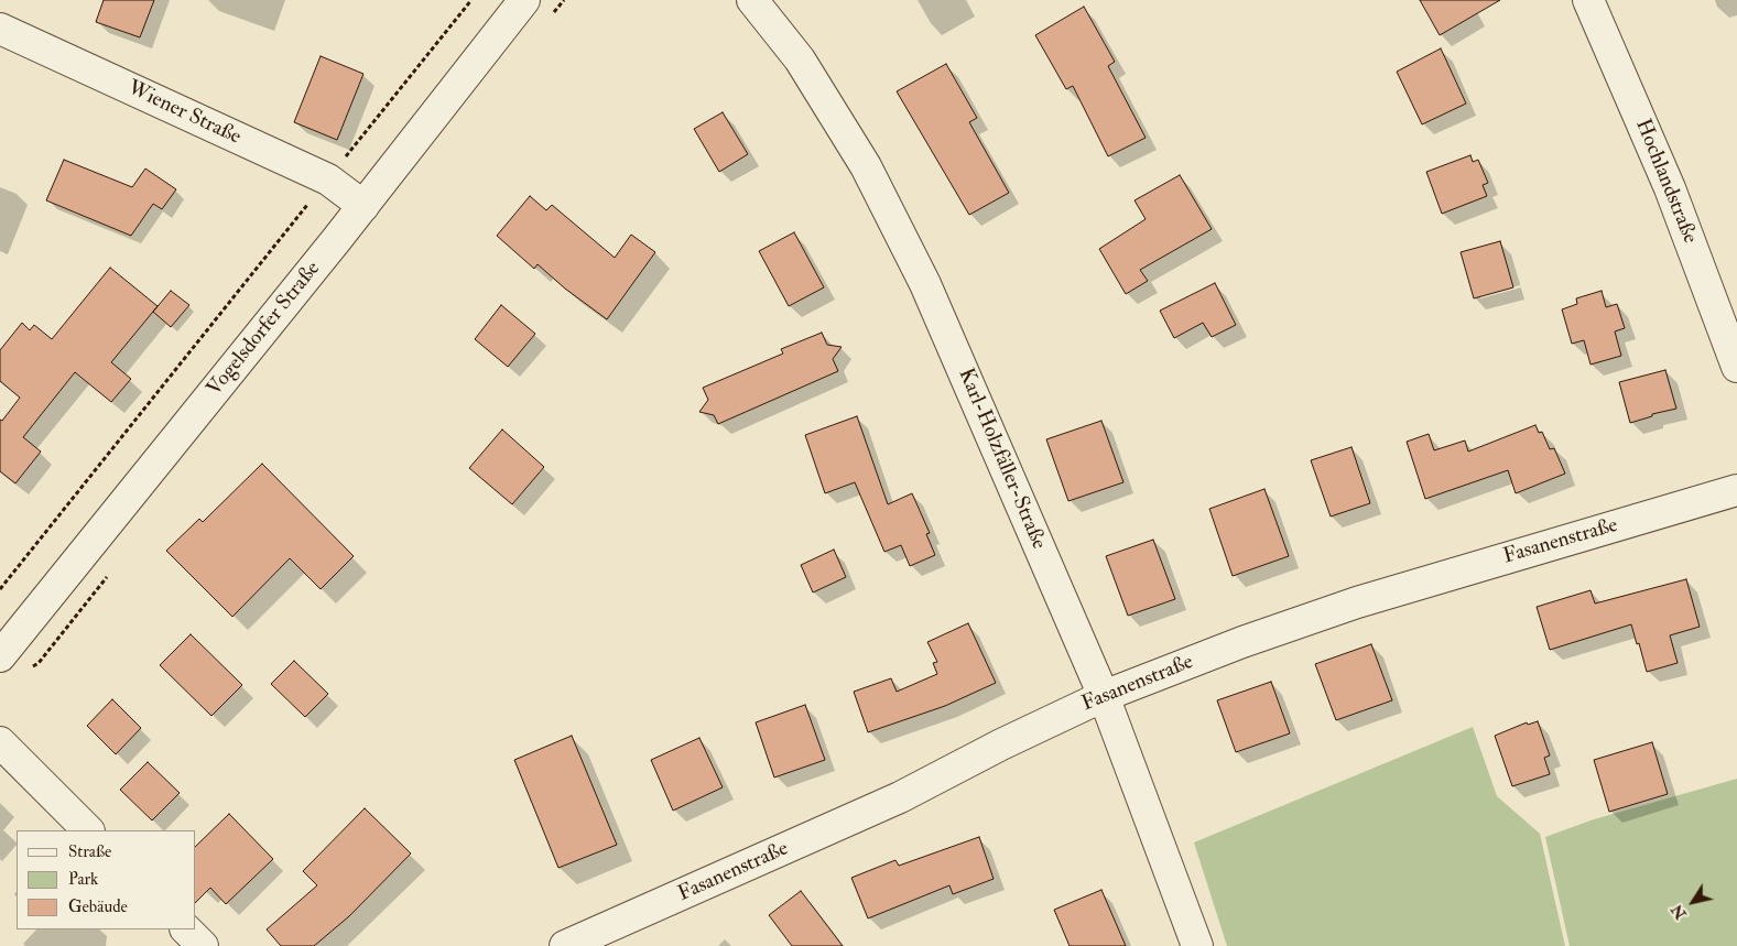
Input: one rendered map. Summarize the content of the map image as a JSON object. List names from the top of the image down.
{
  "streets": {
    "street": [
      "Wiener Straße",
      "Hochlandstraße",
      "Vogelsdorfer Straße",
      "Karl-Holzfäller-Straße",
      "Fasanenstraße"
    ]
  },
  "crossings": [
    ["Wiener Straße", "Vogelsdorfer Straße"],
    ["Karl-Holzfäller-Straße", "Fasanenstraße"]
  ],
  "legend": ["Straße", "Park", "Gebäude"],
  "north": "bottom left"
}
